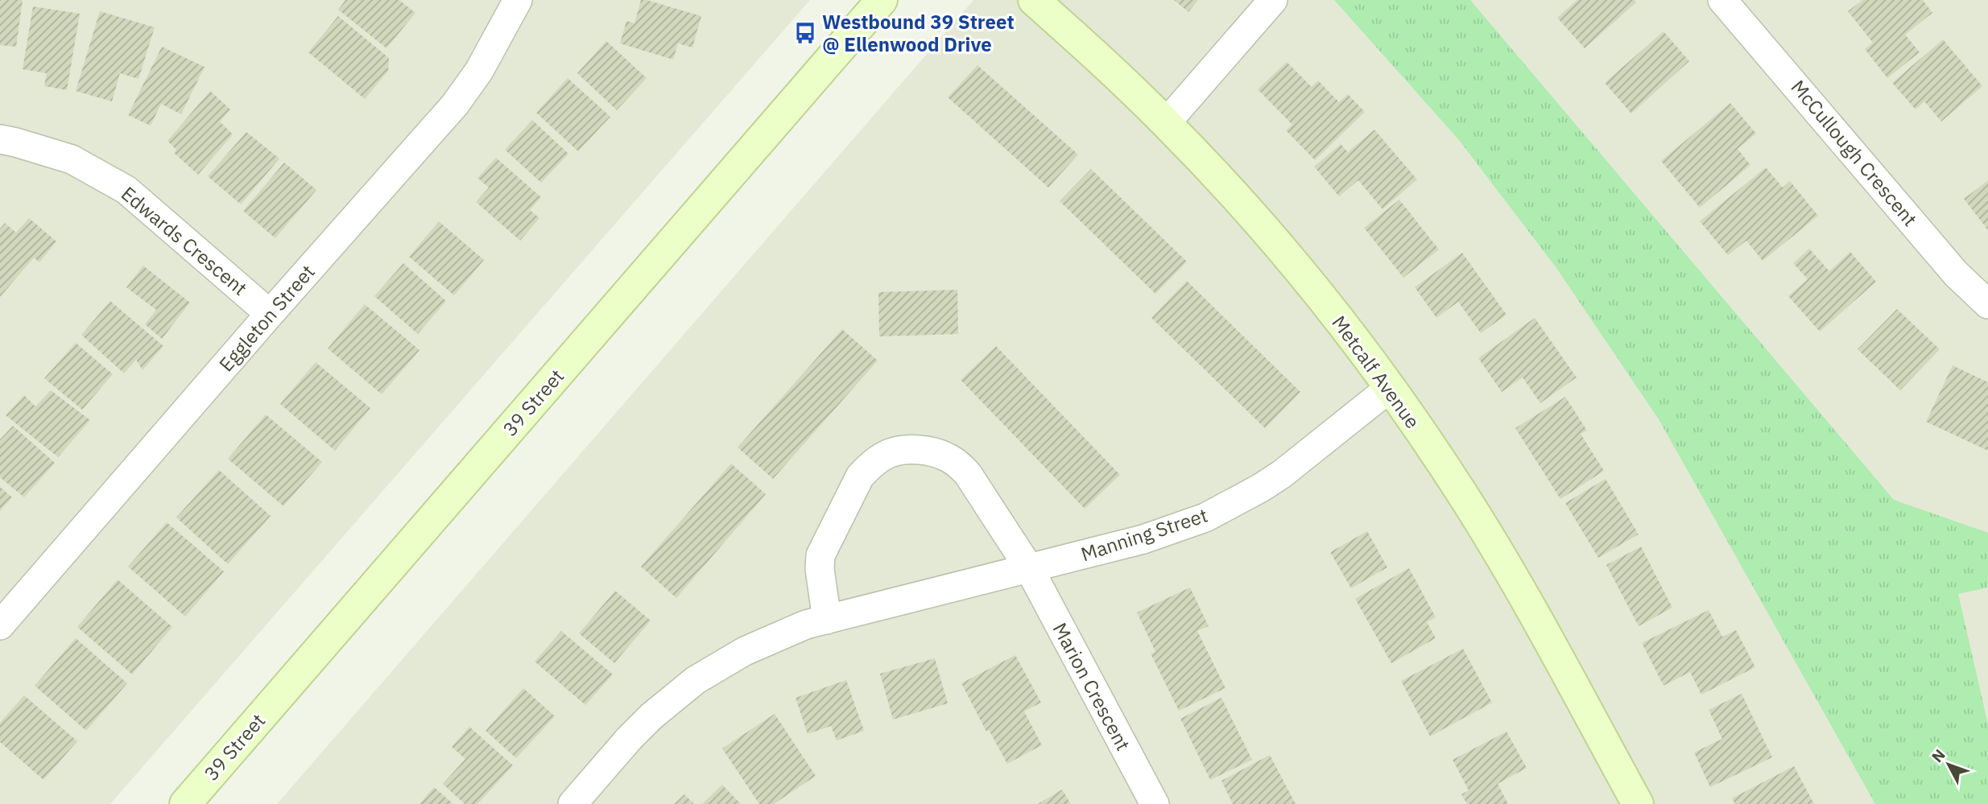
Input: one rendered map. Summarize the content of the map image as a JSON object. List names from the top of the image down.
{
  "streets": {
    "street": [
      "McCullough Crescent",
      "Edwards Crescent",
      "Eggleton Street",
      "Metcalf Avenue",
      "39 Street",
      "Manning Street",
      "Marion Crescent"
    ]
  },
  "crossings": [
    ["Edwards Crescent", "Eggleton Street"],
    ["Metcalf Avenue", "Manning Street"],
    ["Manning Street", "Marion Crescent"]
  ],
  "places": {
    "bus stop": ["Westbound 39 Street @ Ellenwood Drive"]
  },
  "north": "top left"
}
